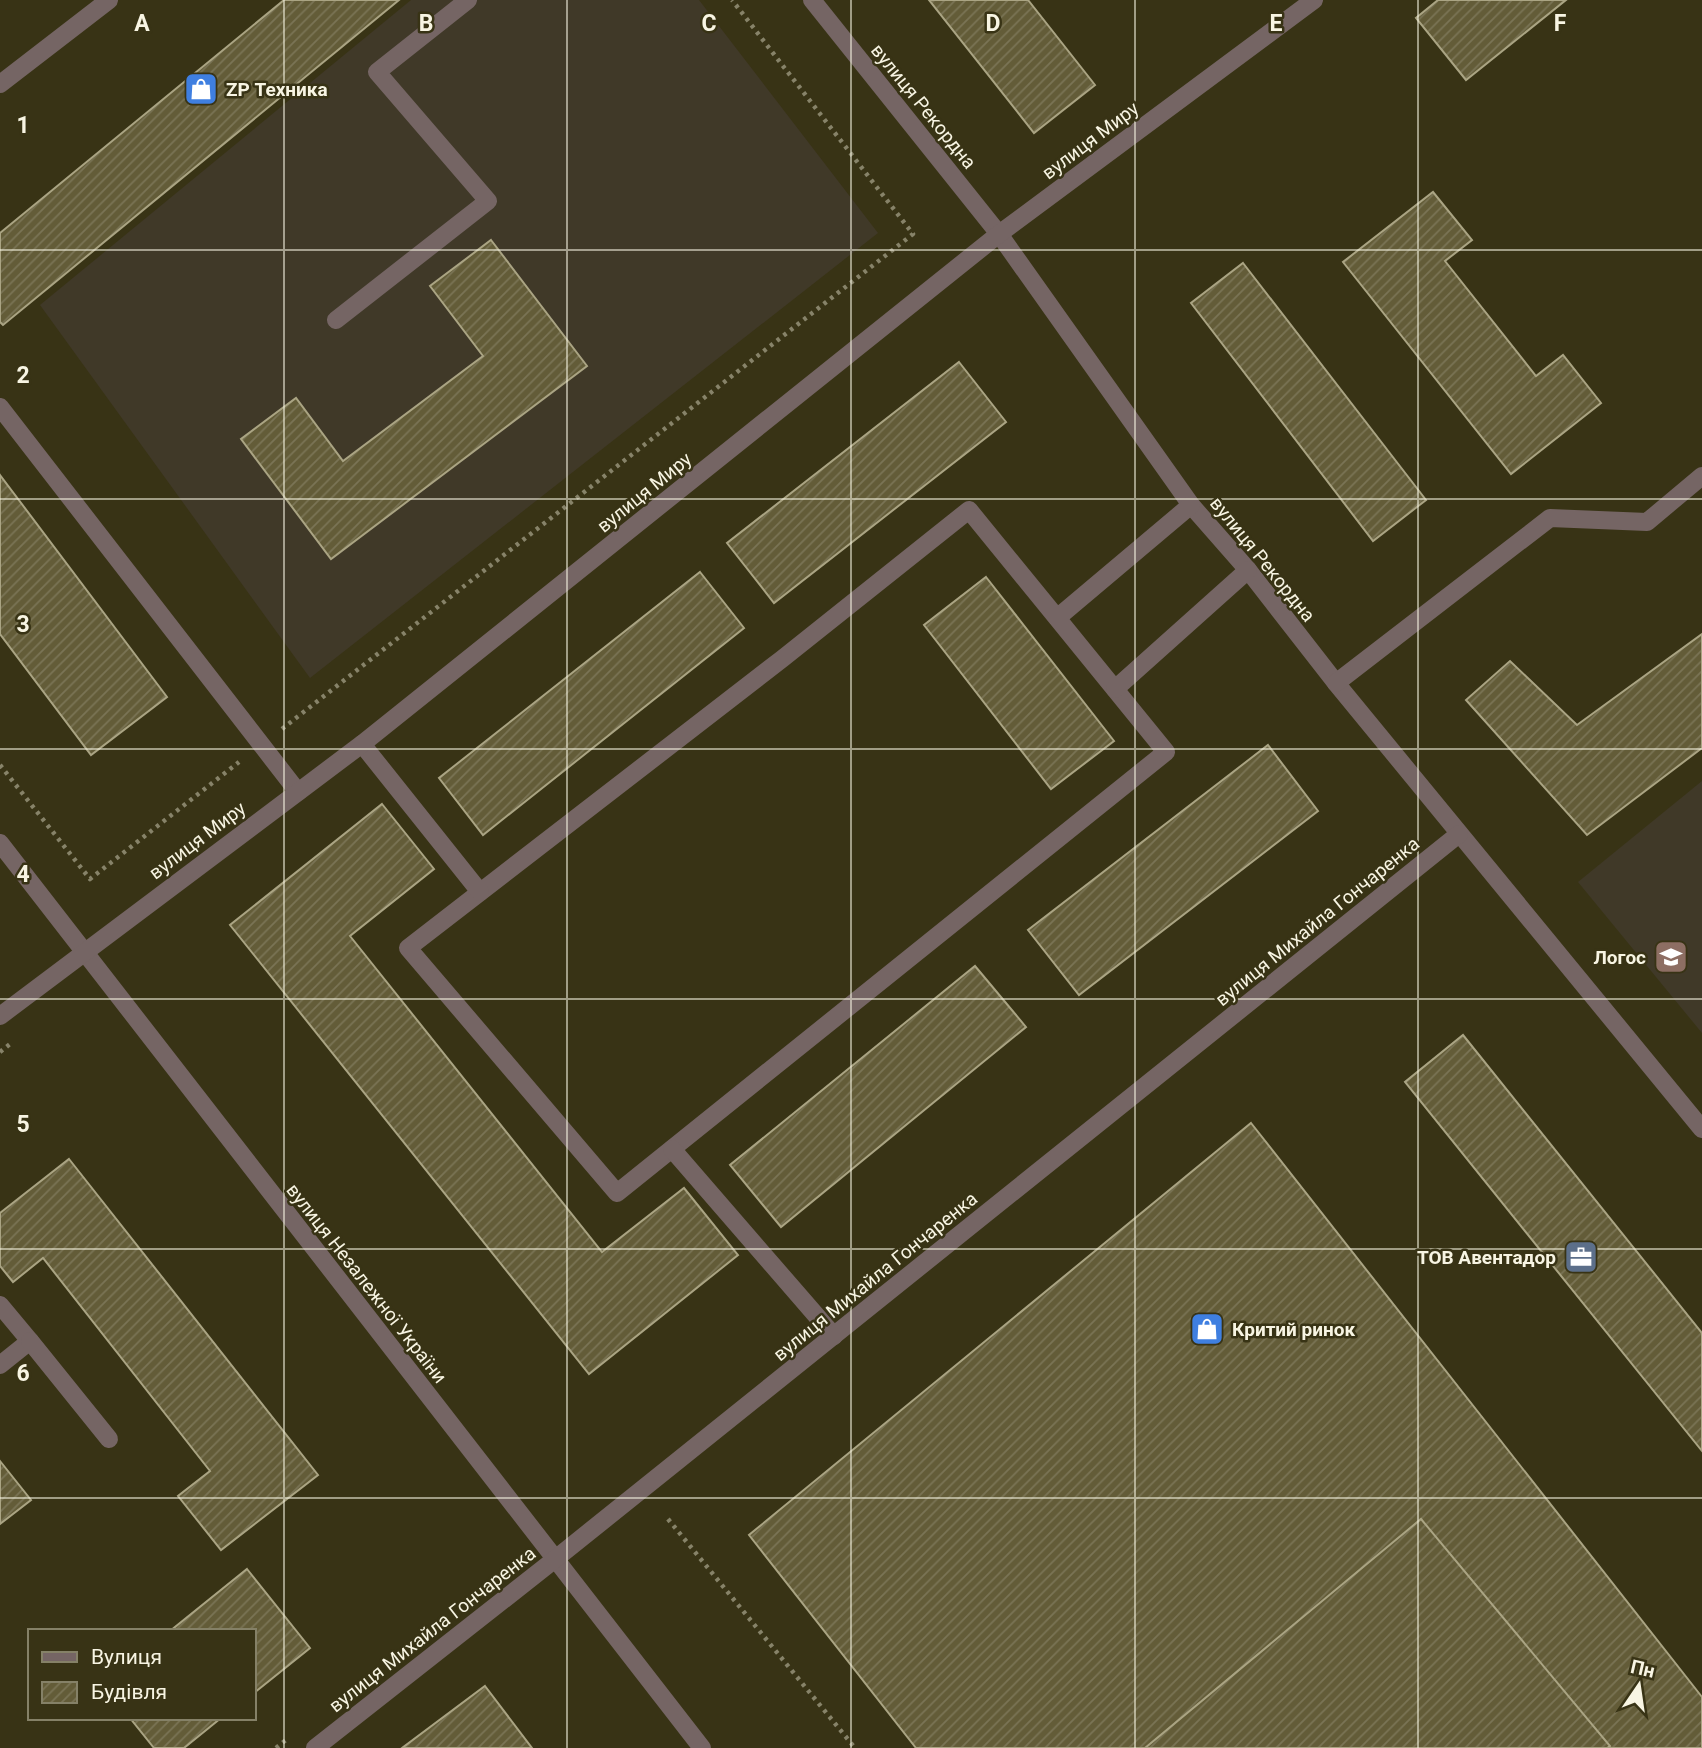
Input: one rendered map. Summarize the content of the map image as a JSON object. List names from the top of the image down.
{
  "streets": {
    "street": [
      "вулиця Рекордна",
      "вулиця Миру",
      "вулиця Михайла Гончаренка",
      "вулиця Незалежної України"
    ]
  },
  "crossings": [
    ["вулиця Рекордна", "вулиця Миру"],
    ["вулиця Рекордна", "вулиця Михайла Гончаренка"],
    ["вулиця Миру", "вулиця Незалежної України"],
    ["вулиця Михайла Гончаренка", "вулиця Незалежної України"]
  ],
  "places": {
    "shop": ["ZP Техника", "Критий ринок"],
    "school or university": ["Логос"],
    "office": ["ТОВ Авентадор"]
  },
  "legend": ["Вулиця", "Будівля"],
  "north": "top",
  "grid": {
    "columns": [
      "A",
      "B",
      "C",
      "D",
      "E",
      "F"
    ],
    "rows": [
      "1",
      "2",
      "3",
      "4",
      "5",
      "6"
    ]
  }
}
